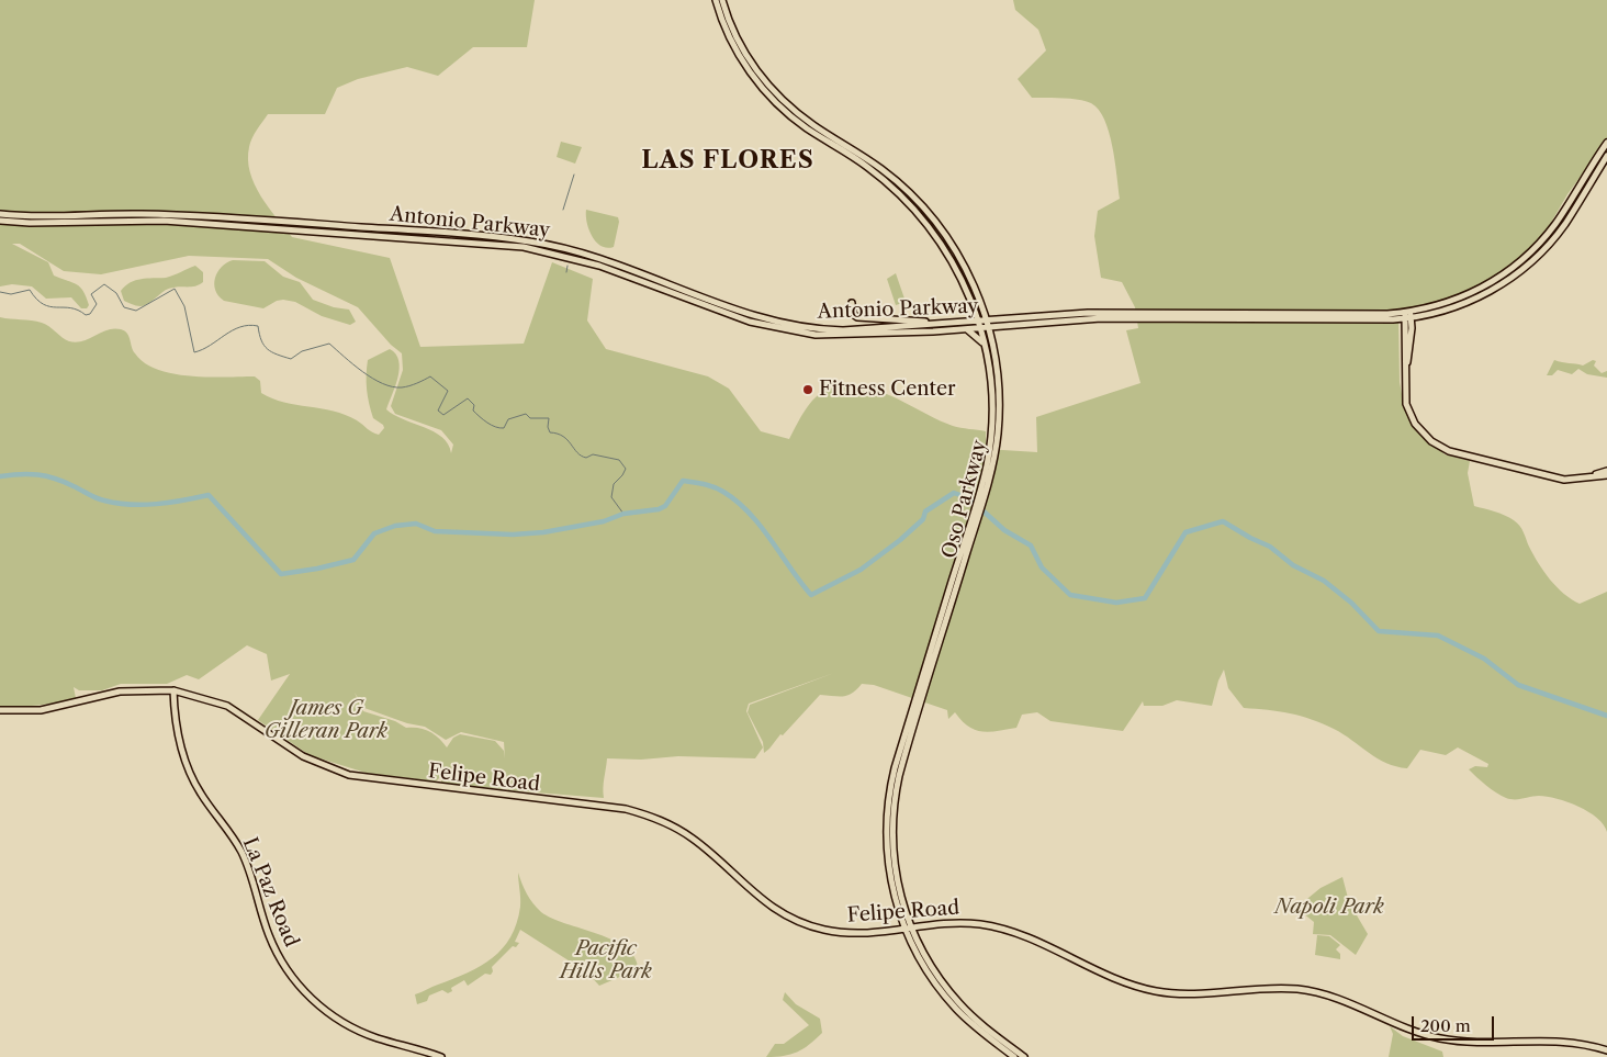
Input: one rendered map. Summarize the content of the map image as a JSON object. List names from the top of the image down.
{
  "streets": {
    "main road": [
      "Antonio Parkway",
      "Oso Parkway",
      "Felipe Road",
      "La Paz Road"
    ]
  },
  "crossings": [
    ["Antonio Parkway", "Oso Parkway"],
    ["Oso Parkway", "Felipe Road"],
    ["Felipe Road", "La Paz Road"]
  ],
  "districts": ["LAS FLORES"],
  "parks": ["James G Gilleran Park", "Napoli Park", "Pacific Hills Park"],
  "places": ["Fitness Center"],
  "scale_bar": "200 m"
}
